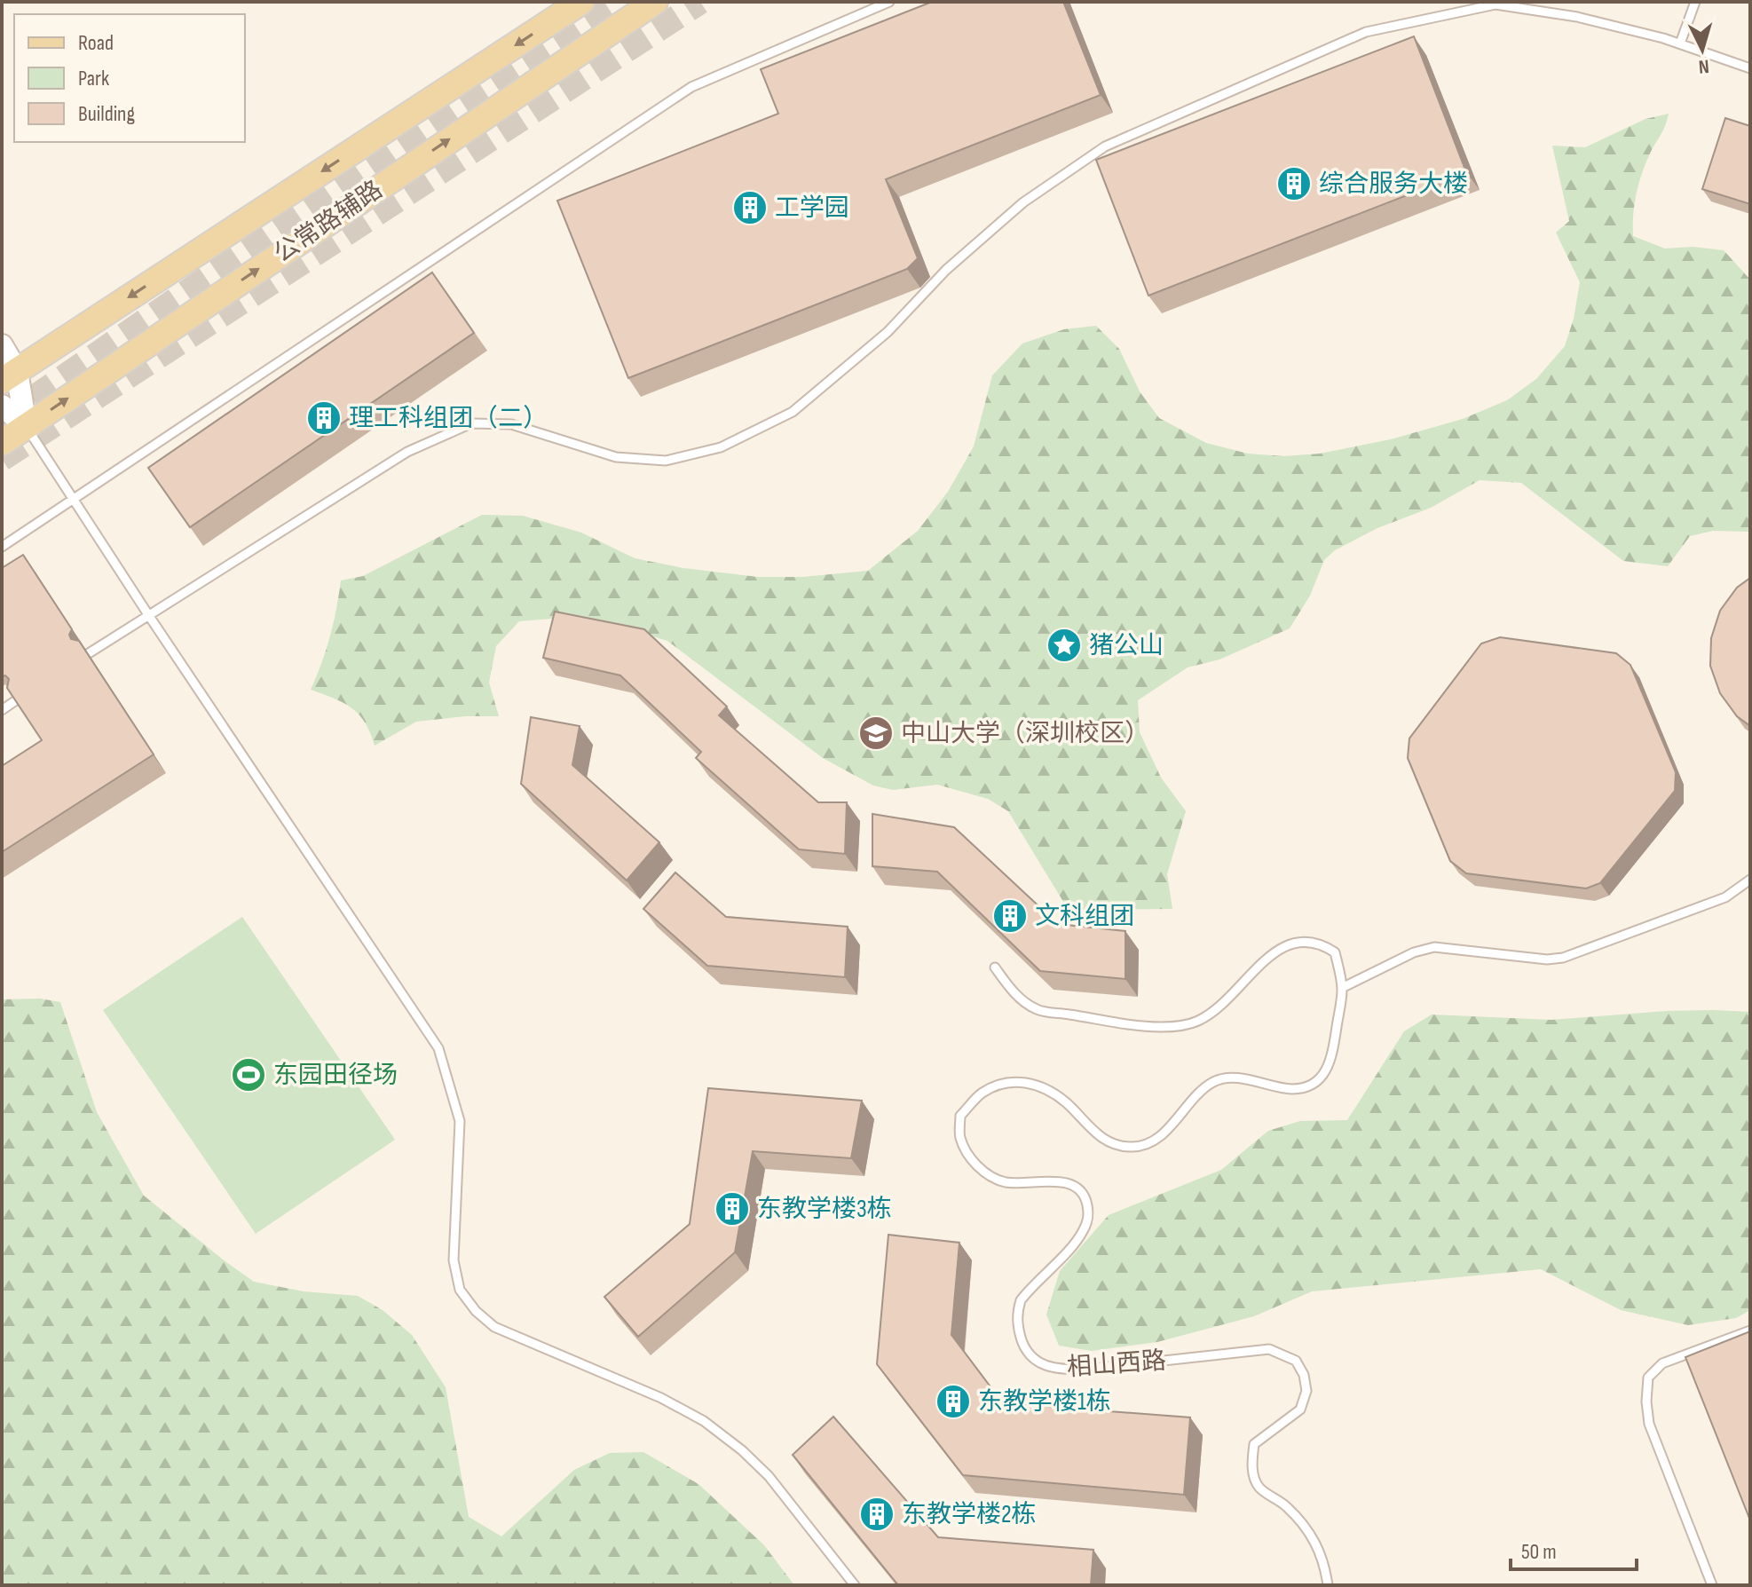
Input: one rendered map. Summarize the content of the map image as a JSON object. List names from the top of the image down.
{
  "streets": {
    "main road": ["公常路辅路"],
    "lane": ["相山西路"]
  },
  "places": {
    "building": [
      "综合服务大楼",
      "工学园",
      "理工科组团（二）",
      "文科组团",
      "东教学楼3栋",
      "东教学楼1栋",
      "东教学楼2栋"
    ],
    "place": ["猪公山"],
    "school or university": ["中山大学（深圳校区）"],
    "sports": ["东园田径场"]
  },
  "legend": ["Road", "Park", "Building"],
  "scale_bar": "50 m",
  "north": "bottom"
}
